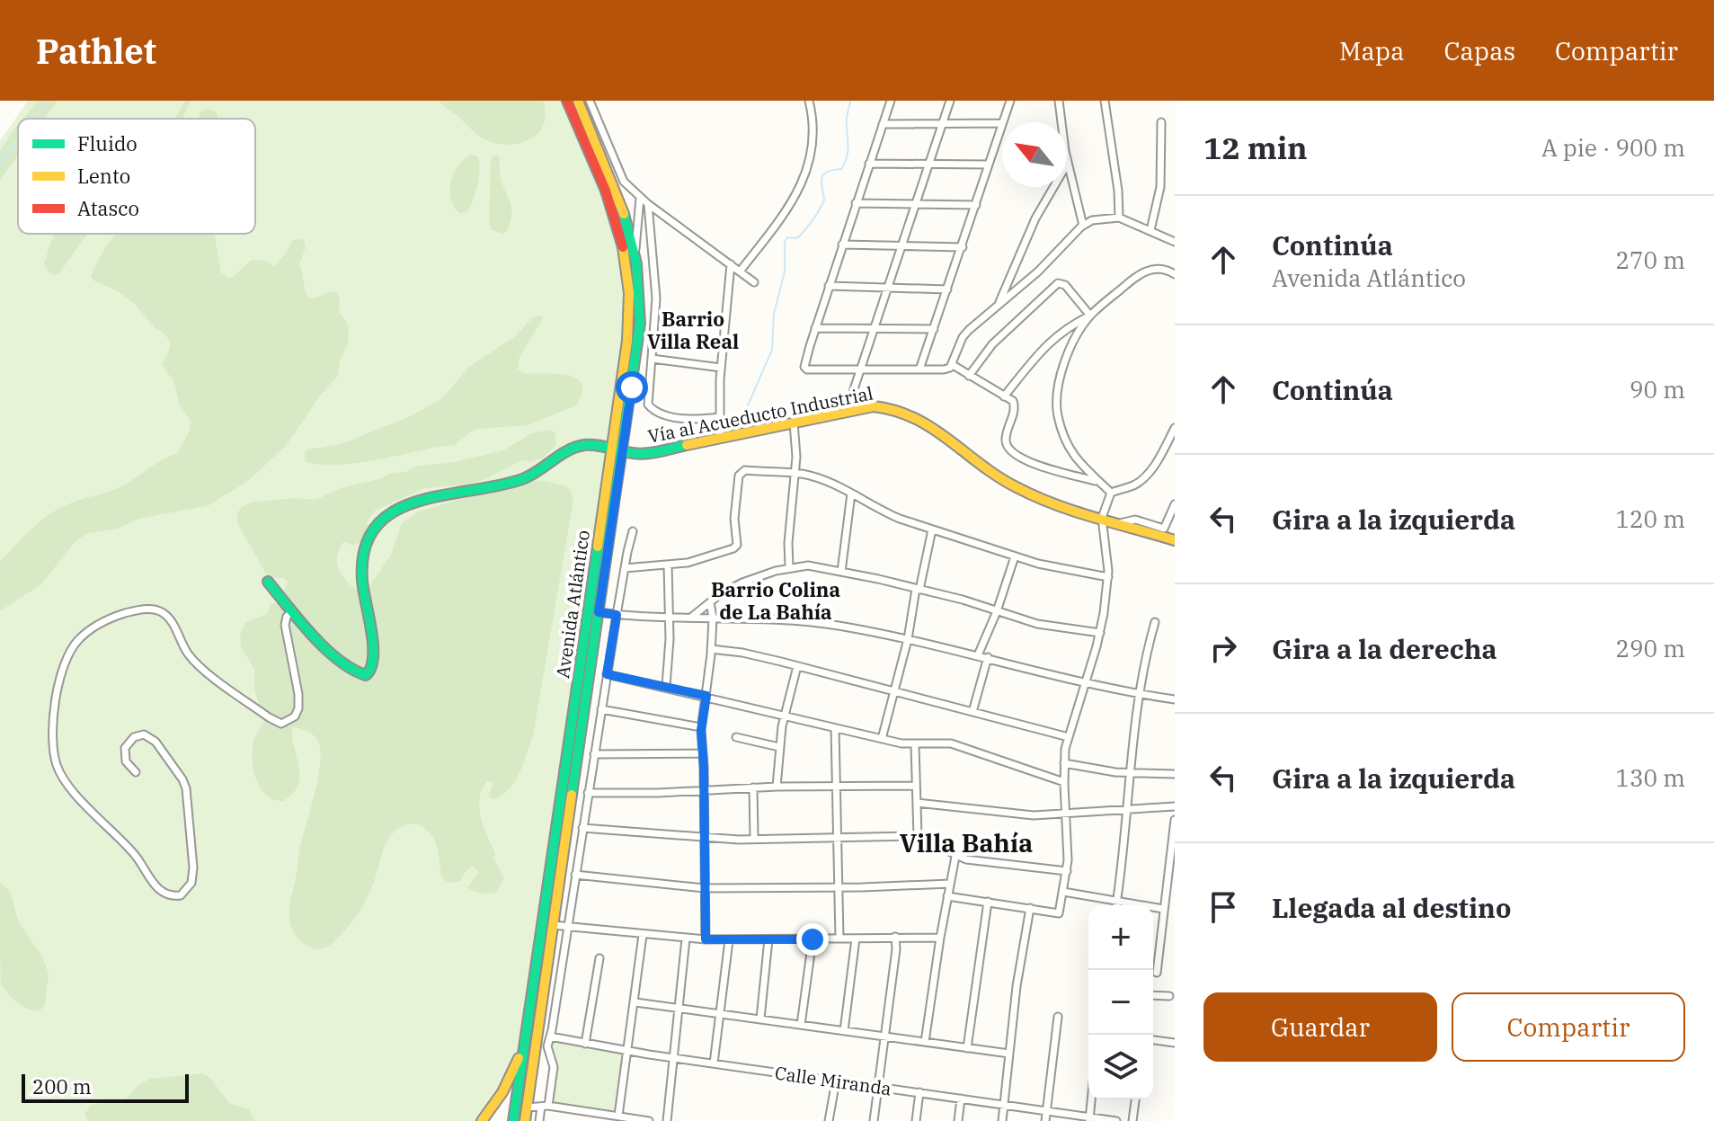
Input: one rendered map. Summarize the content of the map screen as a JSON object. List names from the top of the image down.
{
  "streets": {
    "main road": ["Vía al Acueducto Industrial", "Avenida Atlántico"],
    "street": ["Calle Miranda"]
  },
  "crossings": [
    ["Vía al Acueducto Industrial", "Avenida Atlántico"]
  ],
  "districts": ["Barrio Villa Real", "Barrio Colina de La Bahía", "Villa Bahía"],
  "legend": ["Fluido", "Lento", "Atasco"],
  "scale_bar": "200 m",
  "north": "top left",
  "page": {
    "header": "Pathlet",
    "nav": ["Mapa", "Capas", "Compartir"],
    "heading": ["12 min", "A pie · 900 m"],
    "list": [
      ["Continúa", "Avenida Atlántico", "270 m"],
      ["Continúa", "90 m"],
      ["Gira a la izquierda", "120 m"],
      ["Gira a la derecha", "290 m"],
      ["Gira a la izquierda", "130 m"],
      "Llegada al destino"
    ],
    "map_buttons": ["+", "−"],
    "buttons": ["Guardar", "Compartir"],
    "scale": "200 m"
  }
}
